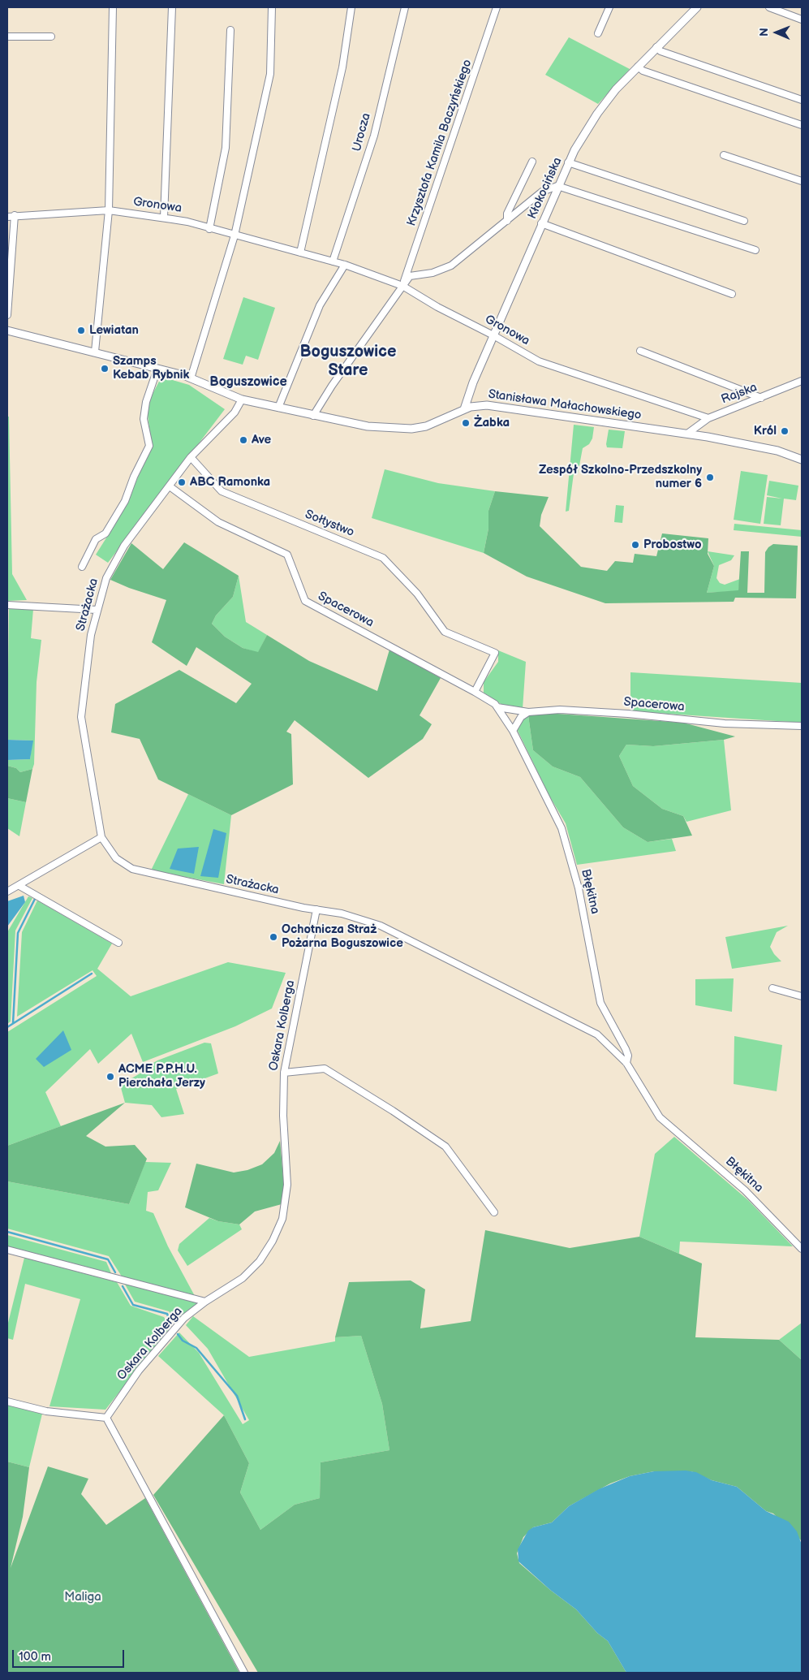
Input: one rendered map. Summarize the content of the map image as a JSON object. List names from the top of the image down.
{
  "streets": {
    "street": [
      "Urocza",
      "Krzysztofa Kamila Baczyńskiego",
      "Kłokocińska",
      "Gronowa",
      "Rajska",
      "Stanisława Małachowskiego",
      "Sołtystwo",
      "Strażacka",
      "Spacerowa",
      "Błękitna",
      "Oskara Kolberga"
    ]
  },
  "crossings": [
    ["Urocza", "Gronowa"],
    ["Krzysztofa Kamila Baczyńskiego", "Gronowa"],
    ["Kłokocińska", "Gronowa"],
    ["Kłokocińska", "Stanisława Małachowskiego"],
    ["Gronowa", "Rajska"],
    ["Rajska", "Stanisława Małachowskiego"],
    ["Stanisława Małachowskiego", "Strażacka"],
    ["Sołtystwo", "Strażacka"],
    ["Sołtystwo", "Spacerowa"],
    ["Strażacka", "Spacerowa"],
    ["Strażacka", "Błękitna"],
    ["Strażacka", "Oskara Kolberga"],
    ["Spacerowa", "Błękitna"],
    ["Błękitna", "Oskara Kolberga"]
  ],
  "districts": ["Boguszowice Stare", "Boguszowice"],
  "parks": ["Maliga"],
  "places": [
    "Lewiatan",
    "Szamps Kebab Rybnik",
    "Żabka",
    "Król",
    "Ave",
    "Zespół Szkolno-Przedszkolny numer 6",
    "ABC Ramonka",
    "Probostwo",
    "Ochotnicza Straż Pożarna Boguszowice",
    "ACME P.P.H.U. Pierchała Jerzy"
  ],
  "scale_bar": "100 m",
  "north": "left"
}
